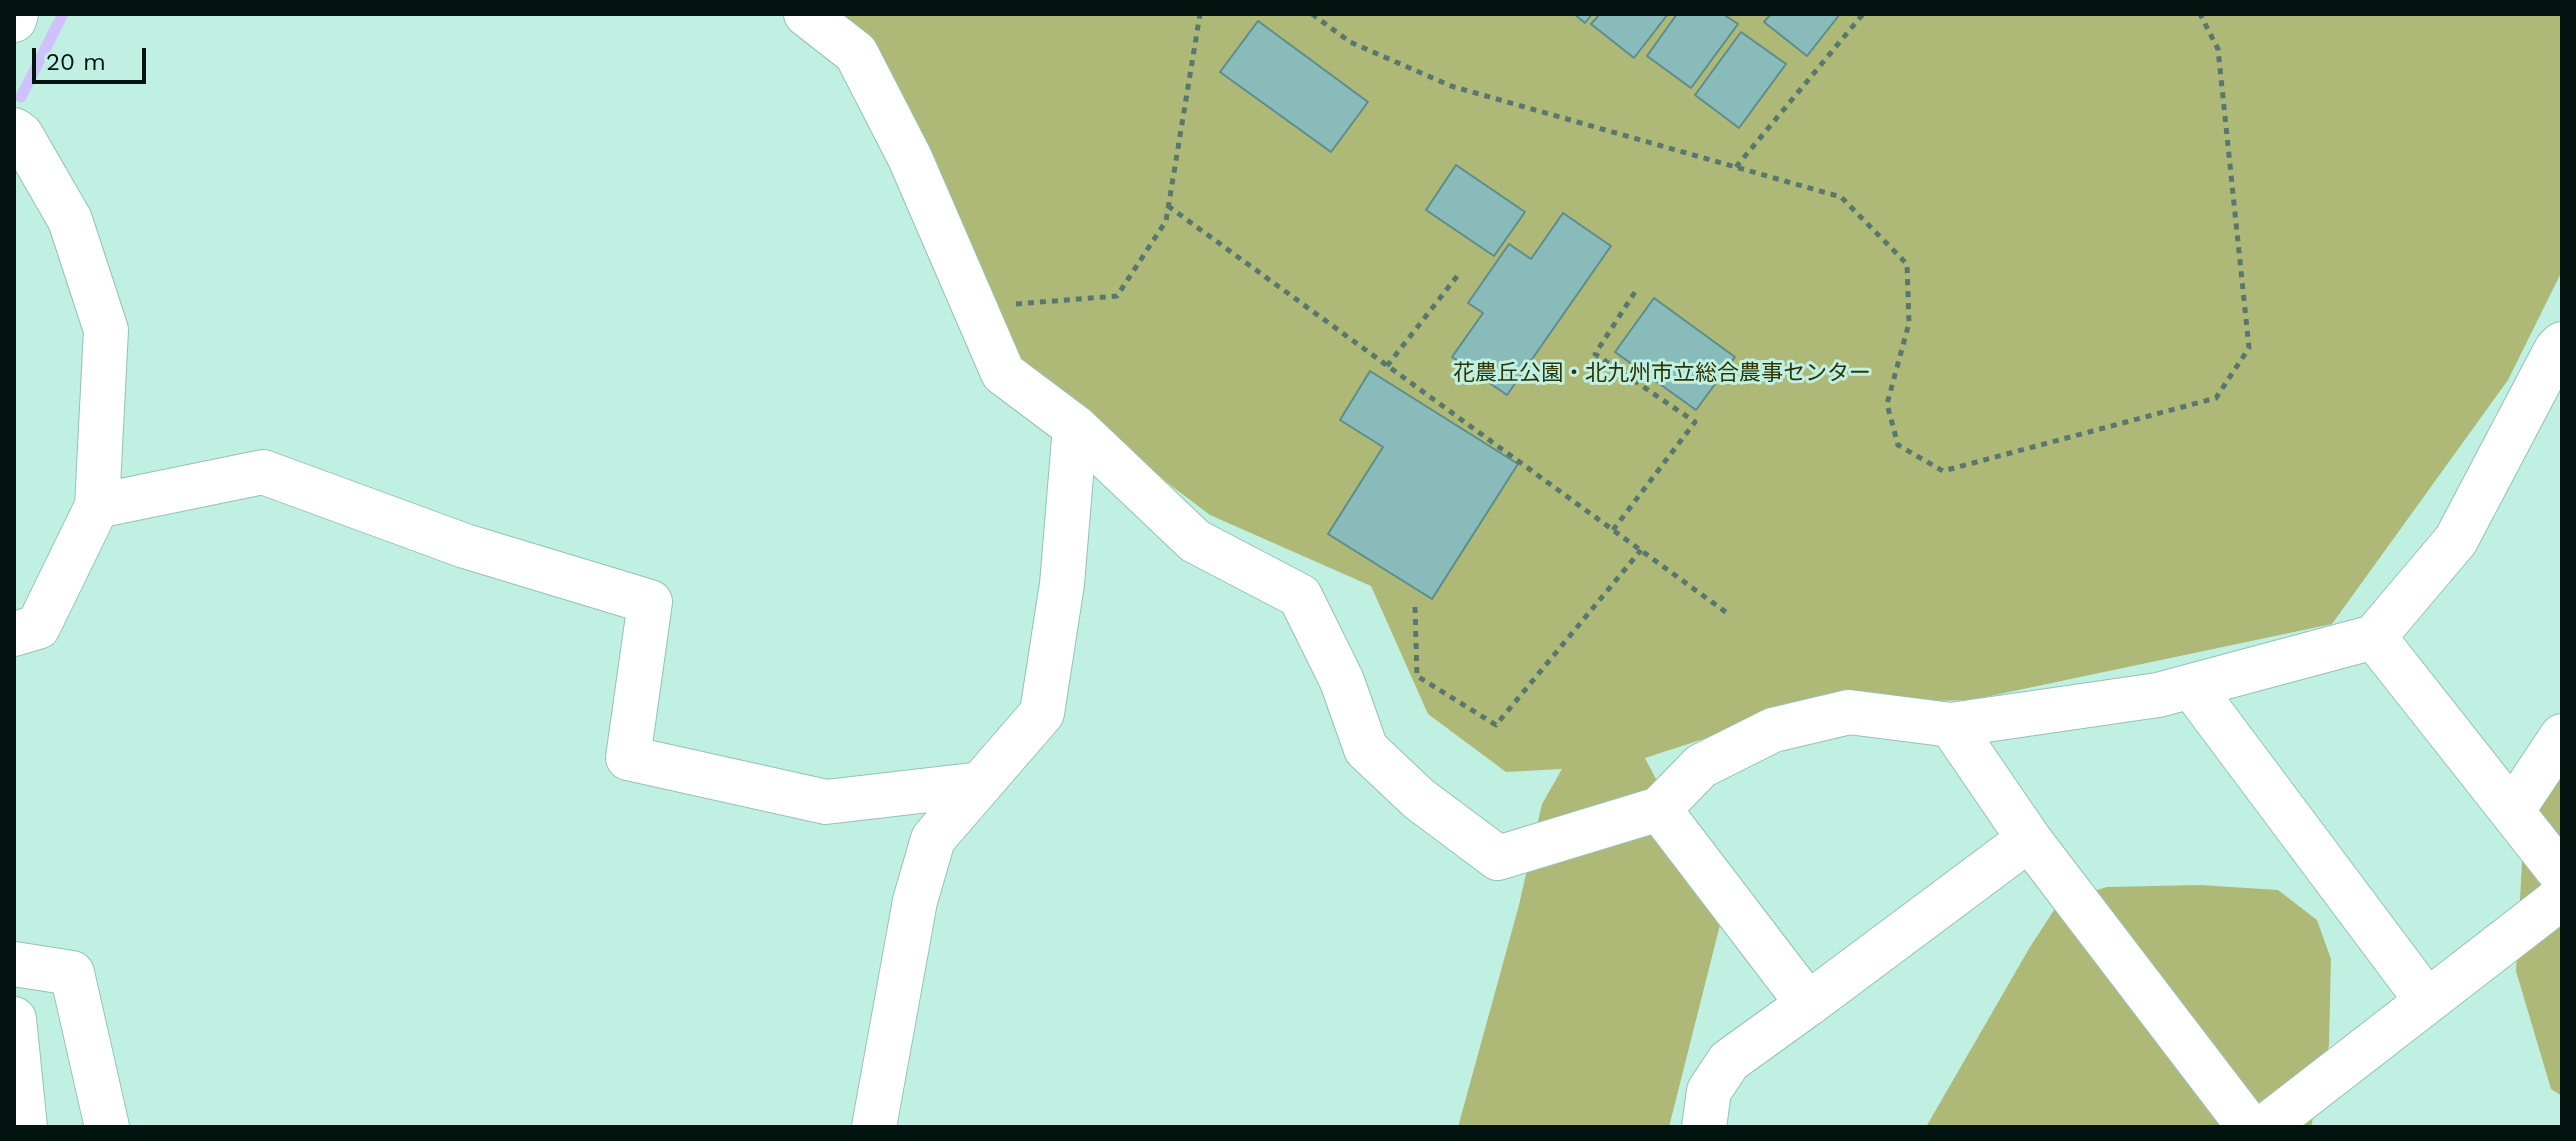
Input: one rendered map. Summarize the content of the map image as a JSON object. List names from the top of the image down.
{
  "parks": ["花農丘公園・北九州市立総合農事センター"],
  "scale_bar": "20 m"
}
